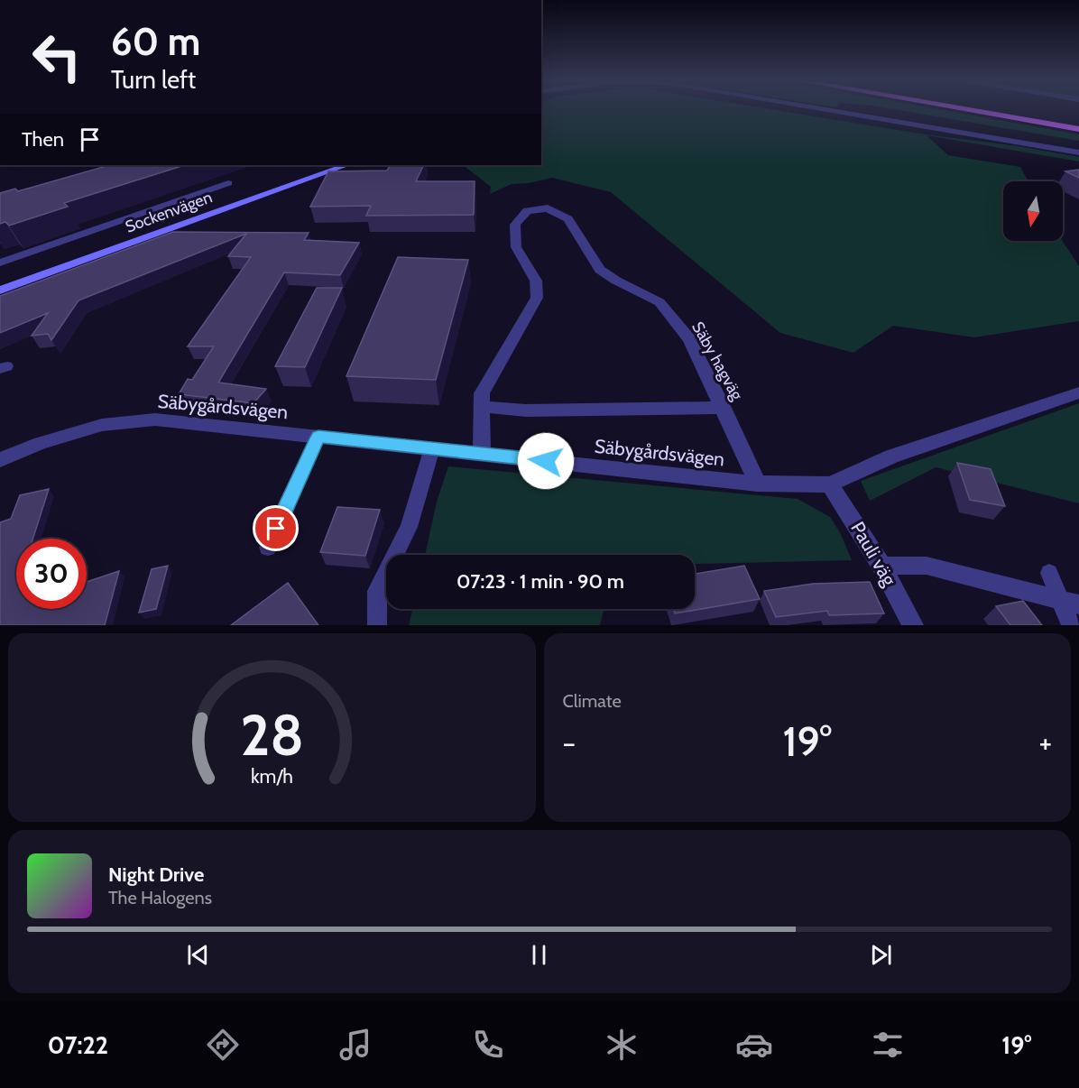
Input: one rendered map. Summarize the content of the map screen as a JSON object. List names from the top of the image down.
{
  "streets": {
    "street": [
      "Sockenvägen",
      "Säby hagväg",
      "Säbygårdsvägen",
      "Pauli väg"
    ]
  },
  "crossings": [
    ["Säby hagväg", "Säbygårdsvägen"],
    ["Säbygårdsvägen", "Pauli väg"]
  ],
  "north": "bottom",
  "page": {
    "turn": ["60 m", "Turn left"],
    "then": "Then",
    "limit": "30",
    "trip": "07:23 · 1 min · 90 m",
    "tile": "Climate",
    "heat": ["−", "19°", "+"],
    "song": ["Night Drive", "The Halogens"],
    "tabs": ["07:22", "19°"],
    "gauge": ["28", "km/h"]
  }
}
